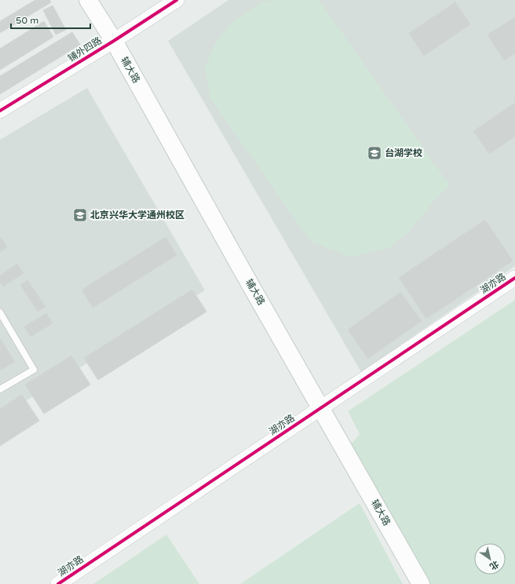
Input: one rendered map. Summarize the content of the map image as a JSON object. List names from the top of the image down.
{
  "streets": {
    "main road": ["辅大路"],
    "street": ["铺外四路", "湖亦路"]
  },
  "crossings": [
    ["铺外四路", "辅大路"],
    ["辅大路", "湖亦路"]
  ],
  "places": {
    "school or university": ["台湖学校", "北京兴华大学通州校区"]
  },
  "scale_bar": "50 m",
  "north": "bottom right"
}
